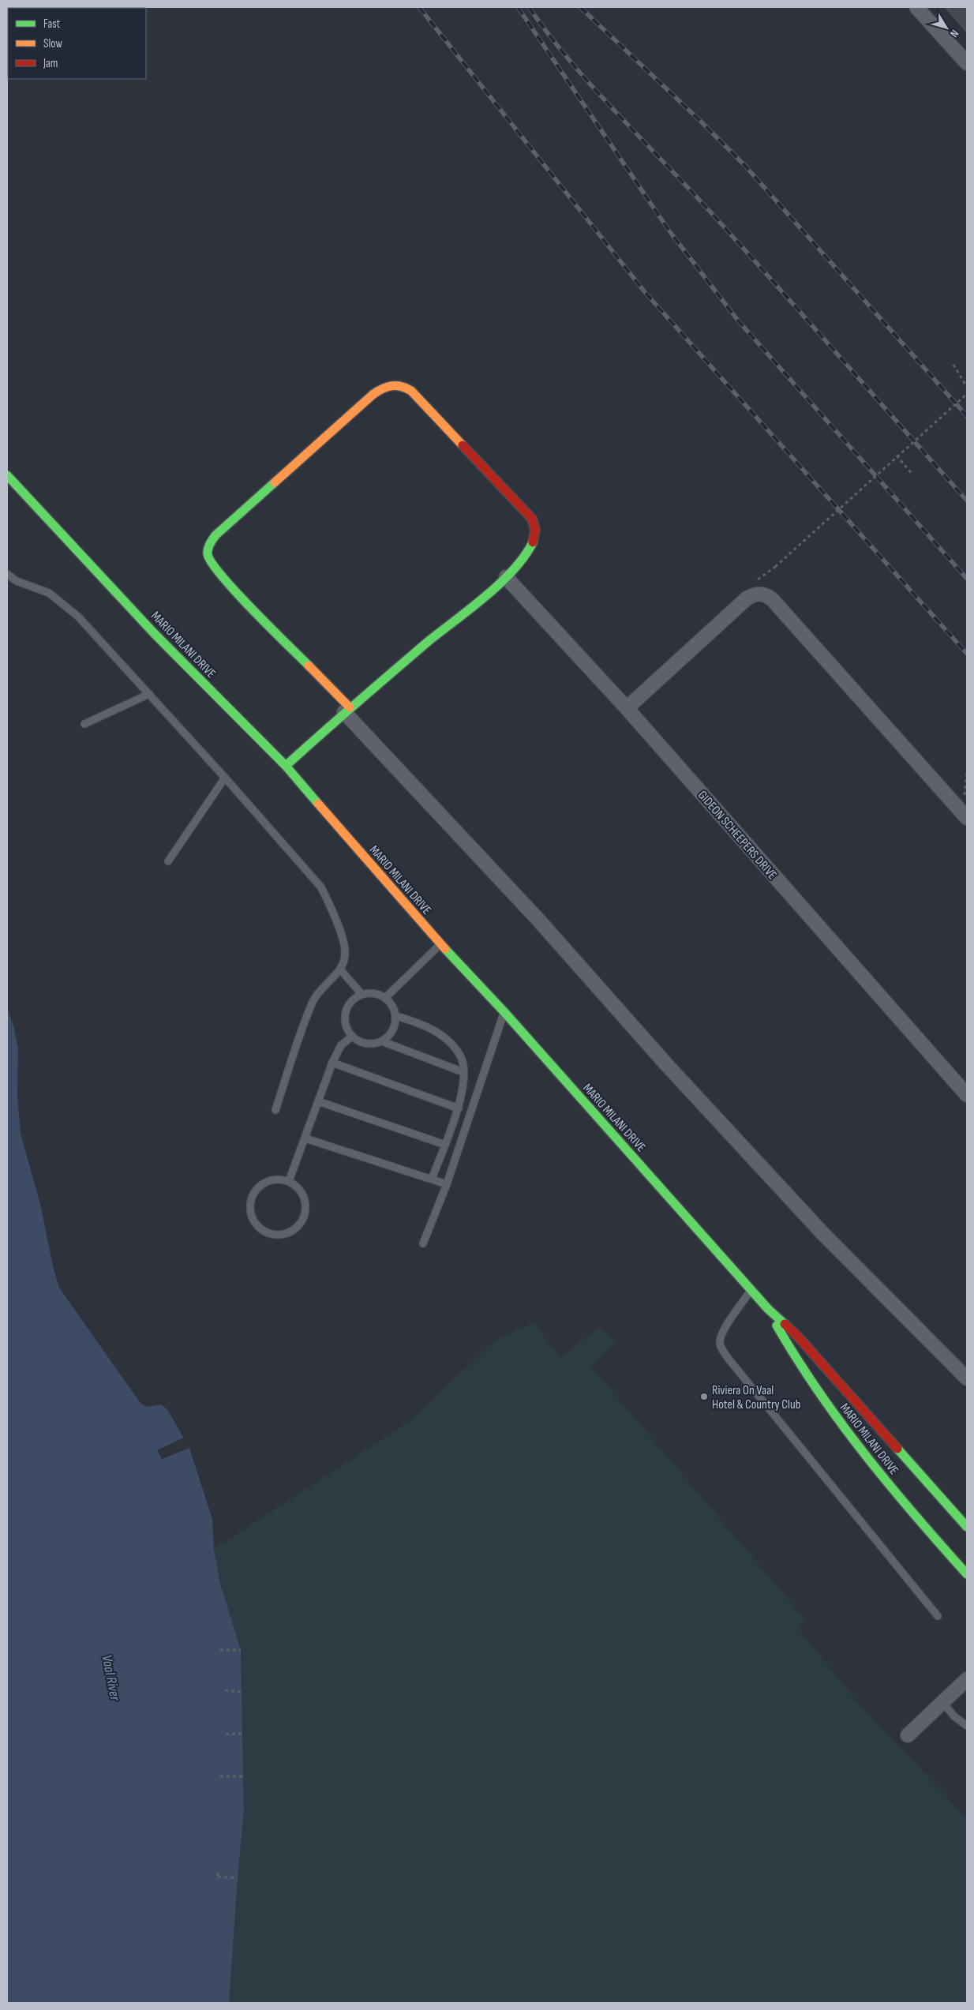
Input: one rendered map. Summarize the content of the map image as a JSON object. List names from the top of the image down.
{
  "streets": {
    "main road": ["MARIO MILANI DRIVE"],
    "street": ["GIDEON SCHEEPERS DRIVE"]
  },
  "water": ["Vaal River"],
  "places": ["Riviera On Vaal Hotel & Country Club"],
  "legend": ["Fast", "Slow", "Jam"],
  "north": "bottom right"
}
